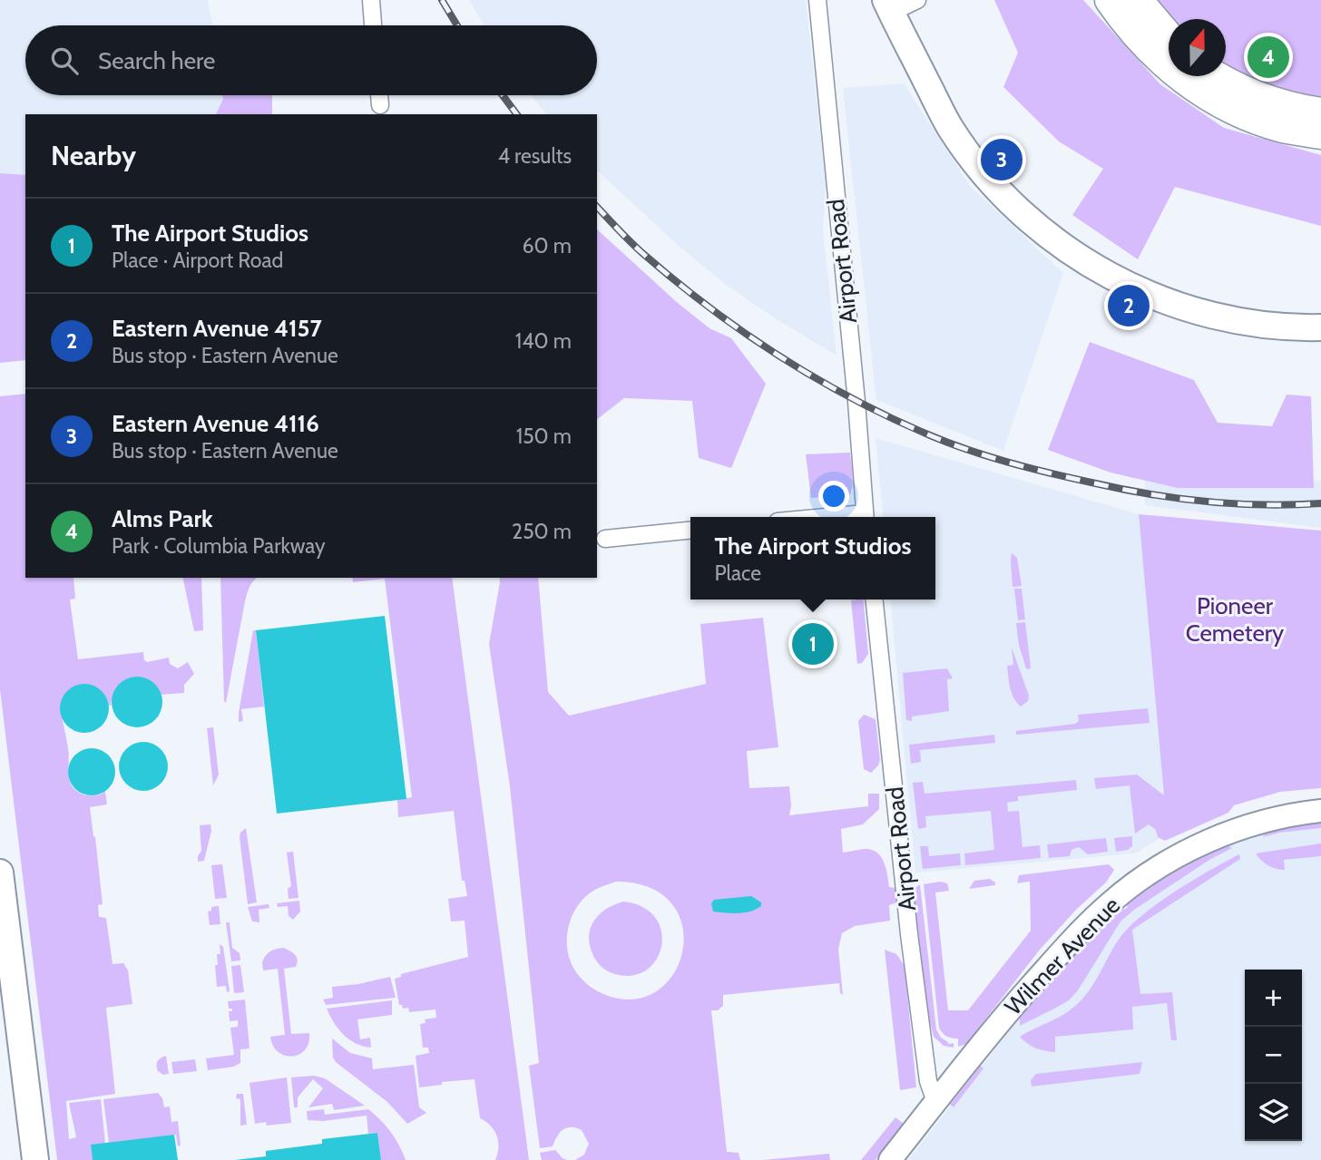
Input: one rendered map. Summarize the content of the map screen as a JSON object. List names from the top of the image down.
{
  "streets": {
    "street": ["Airport Road", "Wilmer Avenue"]
  },
  "crossings": [
    ["Airport Road", "Wilmer Avenue"]
  ],
  "parks": ["Pioneer Cemetery"],
  "north": "top",
  "page": {
    "search": "Search here",
    "pins": [
      "4",
      "3",
      "2",
      "1"
    ],
    "heading": ["Nearby", "4 results"],
    "list": [
      {
        "mark": "1",
        "name": "The Airport Studios",
        "note": "Place · Airport Road",
        "value": "60 m"
      },
      {
        "mark": "2",
        "name": "Eastern Avenue 4157",
        "note": "Bus stop · Eastern Avenue",
        "value": "140 m"
      },
      {
        "mark": "3",
        "name": "Eastern Avenue 4116",
        "note": "Bus stop · Eastern Avenue",
        "value": "150 m"
      },
      {
        "mark": "4",
        "name": "Alms Park",
        "note": "Park · Columbia Parkway",
        "value": "250 m"
      }
    ],
    "popup": ["The Airport Studios", "Place"],
    "map_buttons": ["+", "−"]
  }
}
